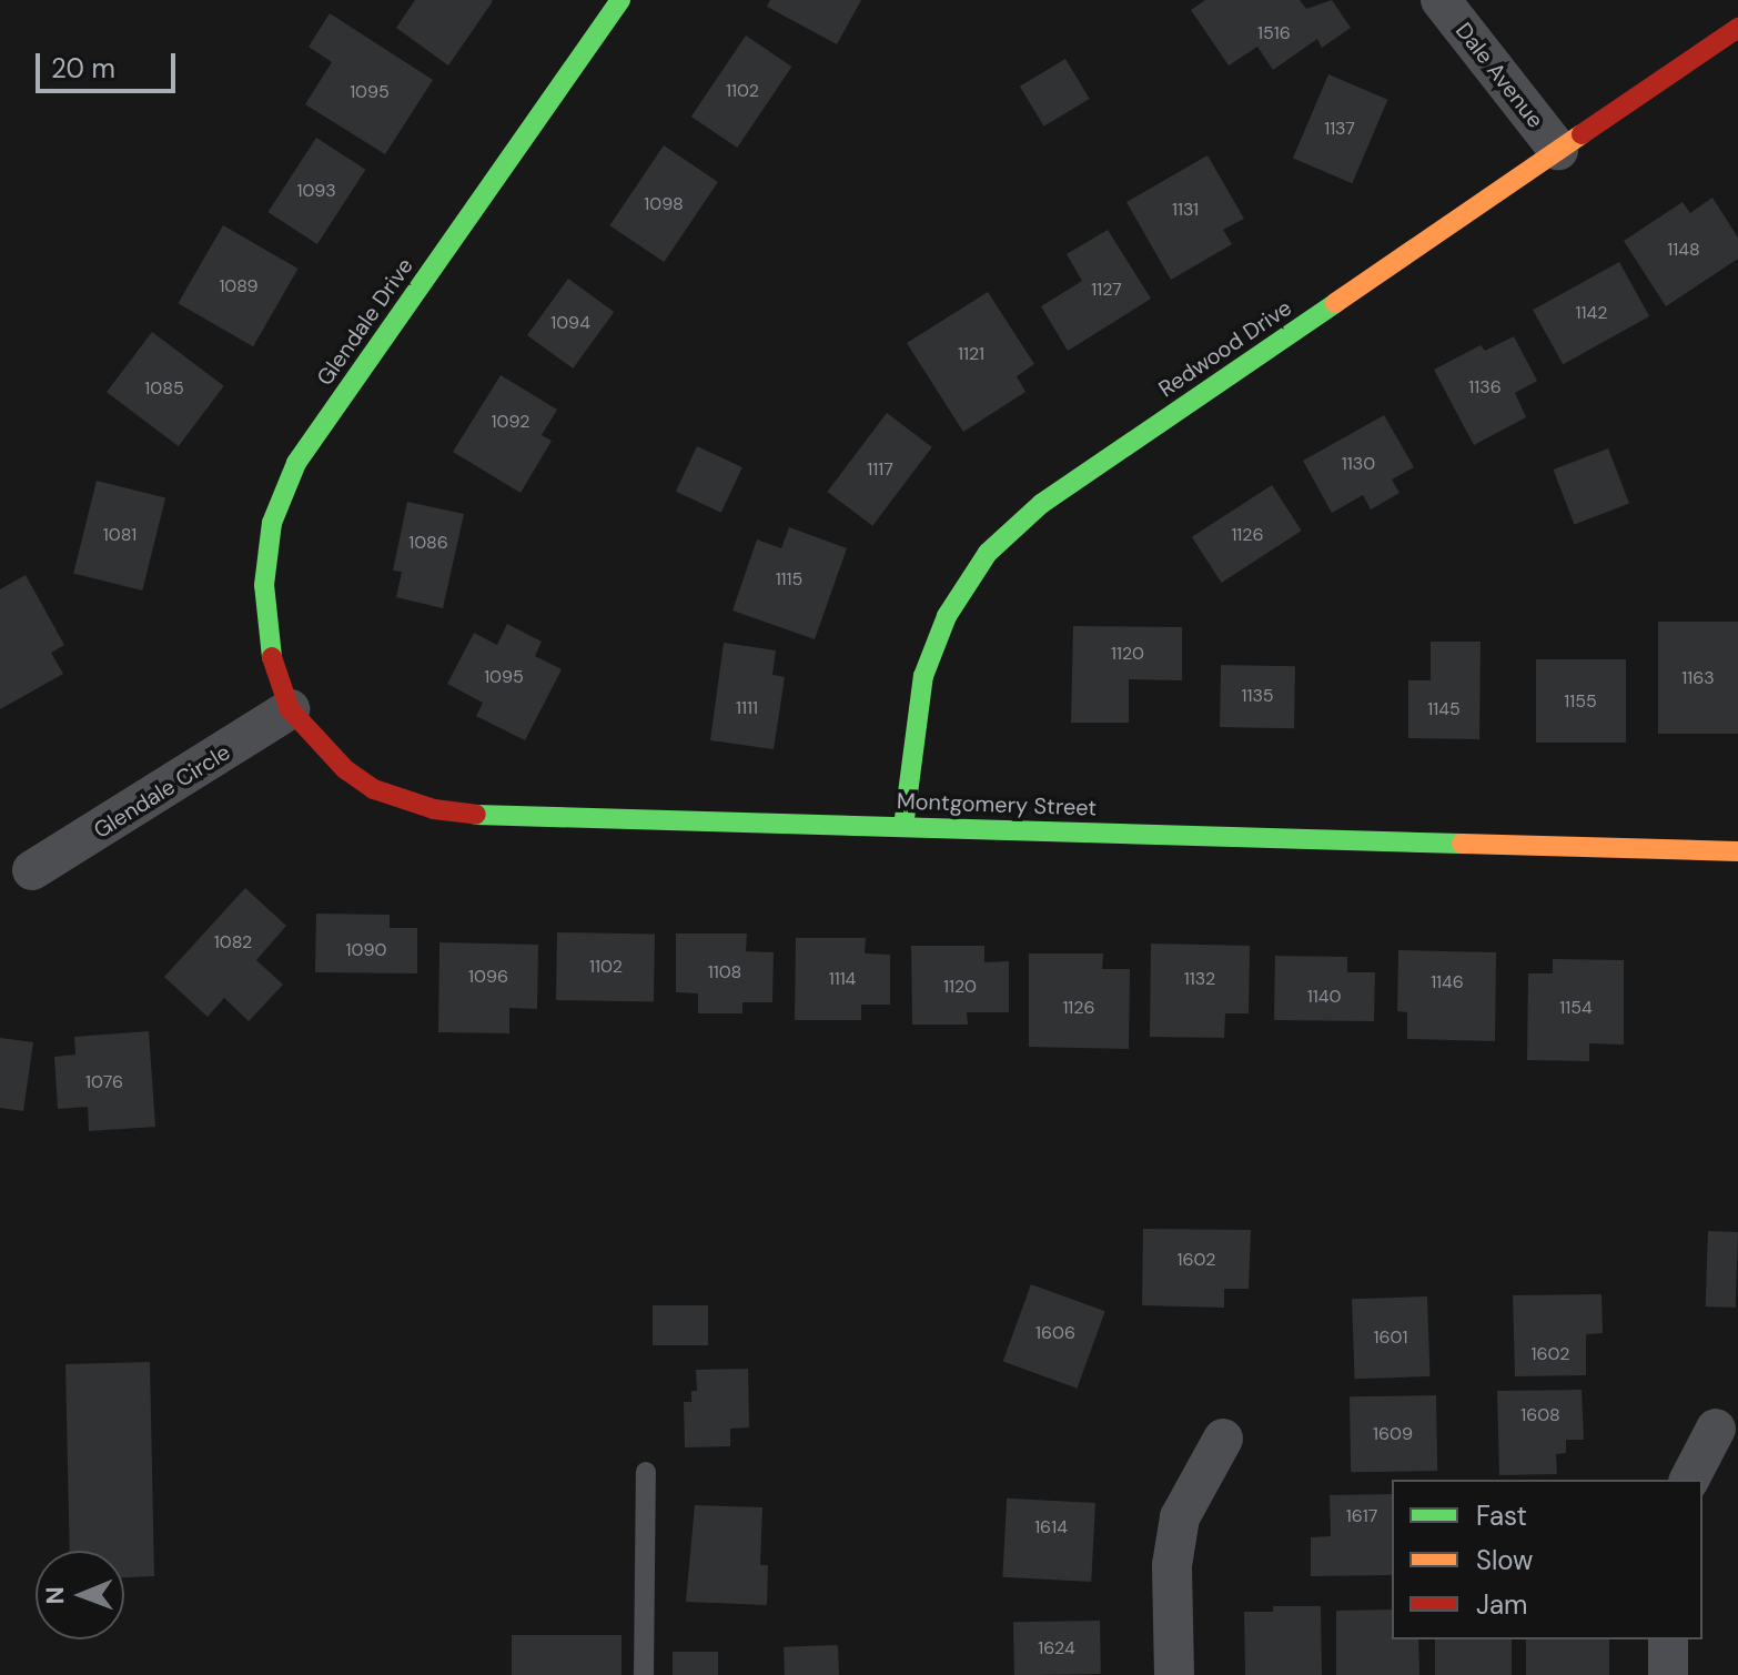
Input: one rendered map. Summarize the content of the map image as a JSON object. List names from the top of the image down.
{
  "streets": {
    "street": [
      "Dale Avenue",
      "Glendale Drive",
      "Redwood Drive",
      "Glendale Circle",
      "Montgomery Street"
    ]
  },
  "crossings": [
    ["Dale Avenue", "Redwood Drive"],
    ["Glendale Drive", "Glendale Circle"],
    ["Glendale Drive", "Montgomery Street"],
    ["Redwood Drive", "Montgomery Street"],
    ["Glendale Circle", "Montgomery Street"]
  ],
  "house_numbers": [
    "1516",
    "1102",
    "1095",
    "1137",
    "1093",
    "1098",
    "1131",
    "1148",
    "1089",
    "1127",
    "1142",
    "1094",
    "1121",
    "1136",
    "1085",
    "1092",
    "1130",
    "1117",
    "1081",
    "1126",
    "1086",
    "1115",
    "1120",
    "1095",
    "1163",
    "1135",
    "1155",
    "1111",
    "1145",
    "1082",
    "1090",
    "1102",
    "1108",
    "1096",
    "1114",
    "1132",
    "1146",
    "1120",
    "1140",
    "1126",
    "1154",
    "1076",
    "1602",
    "1606",
    "1601",
    "1602",
    "1608",
    "1609",
    "1617",
    "1614",
    "1624"
  ],
  "legend": ["Fast", "Slow", "Jam"],
  "scale_bar": "20 m",
  "north": "left"
}
